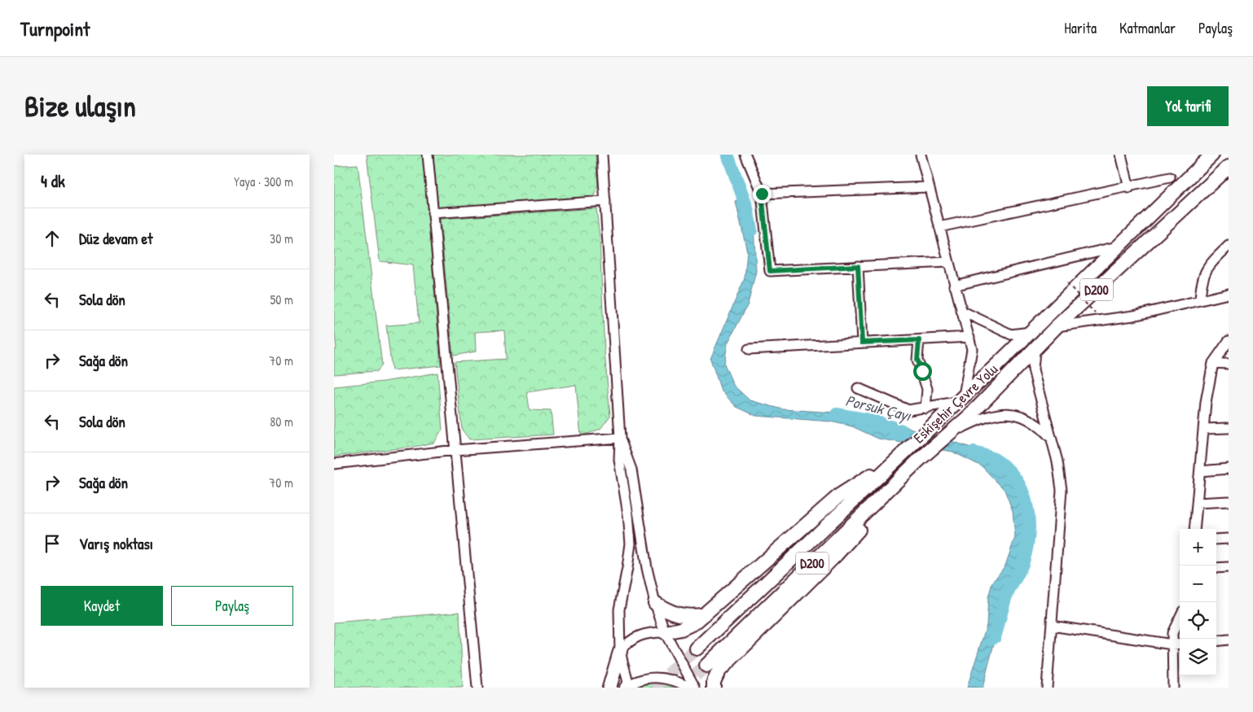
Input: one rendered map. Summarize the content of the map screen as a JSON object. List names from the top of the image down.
{
  "streets": {
    "highway": ["D200", "Eskişehir Çevre Yolu"]
  },
  "water": ["Porsuk Çayı"],
  "page": {
    "header": "Turnpoint",
    "nav": ["Harita", "Katmanlar", "Paylaş"],
    "buttons": [
      "Yol tarifi",
      ["Kaydet", "Paylaş"]
    ],
    "title": "Bize ulaşın",
    "heading": ["4 dk", "Yaya · 300 m"],
    "list": [
      ["Düz devam et", "30 m"],
      ["Sola dön", "50 m"],
      ["Sağa dön", "70 m"],
      ["Sola dön", "80 m"],
      ["Sağa dön", "70 m"],
      "Varış noktası"
    ],
    "map_buttons": ["+", "−"]
  }
}
